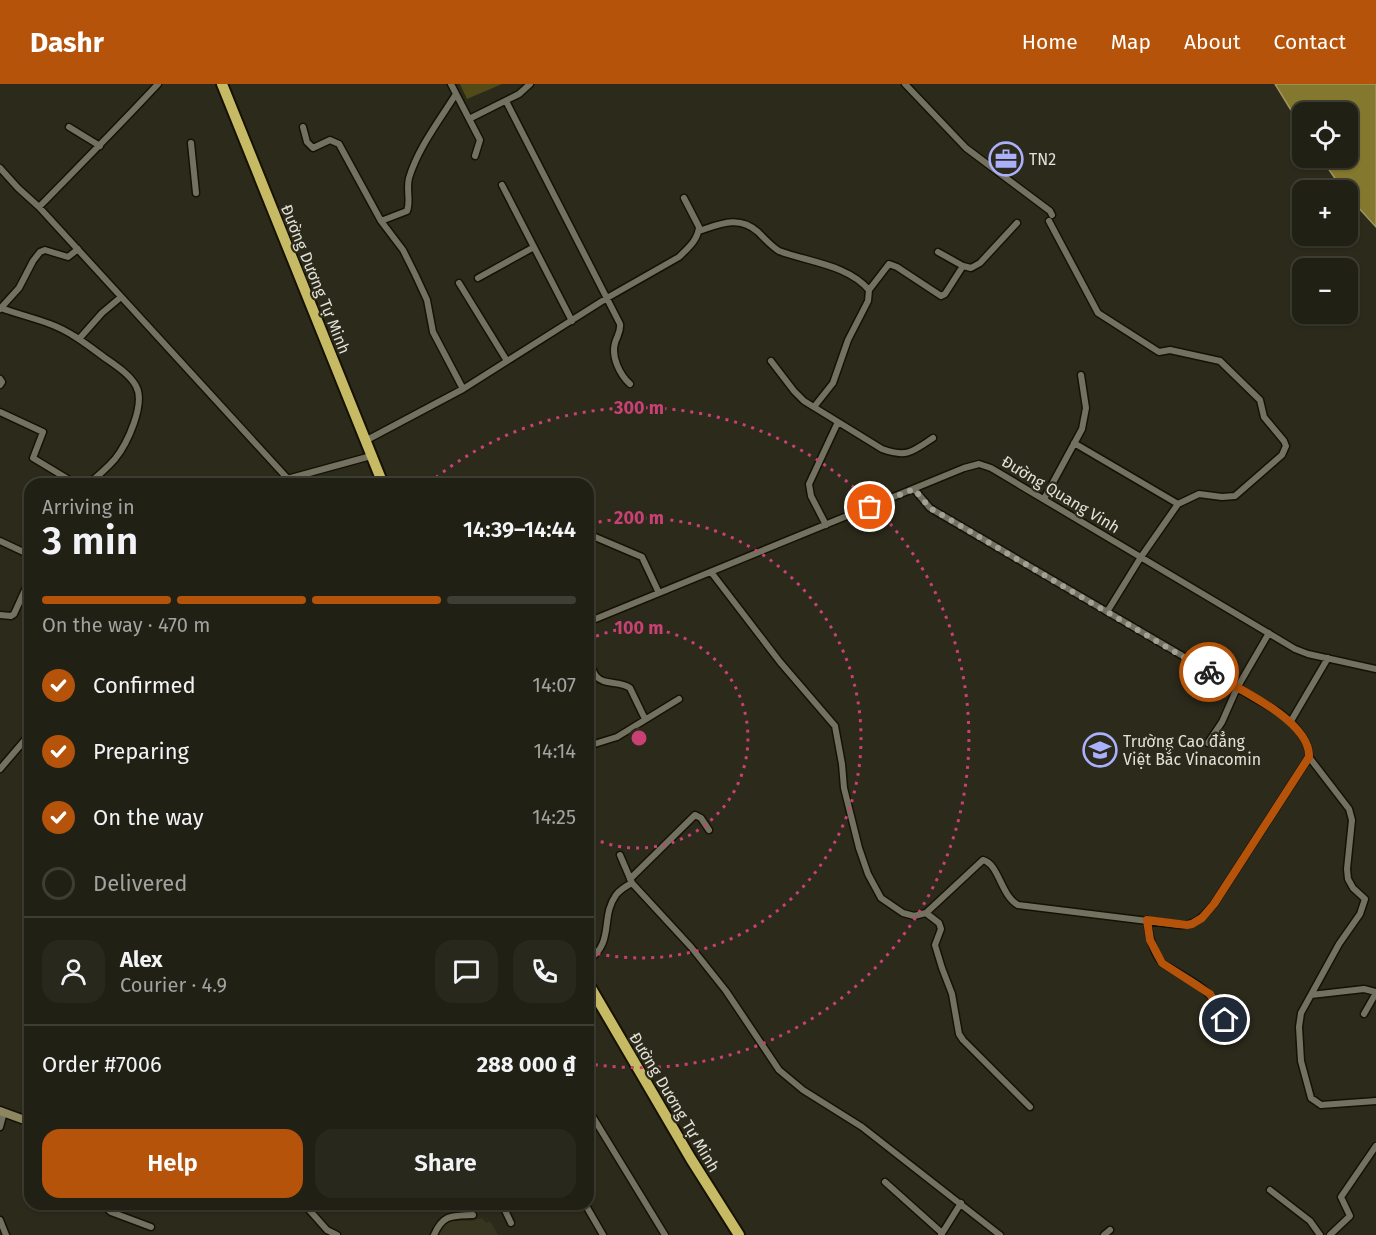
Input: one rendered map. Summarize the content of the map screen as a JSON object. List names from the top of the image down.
{
  "streets": {
    "highway": ["Đường Dương Tự Minh"],
    "street": ["Đường Quang Vinh"]
  },
  "places": {
    "office": ["TN2"],
    "school or university": ["Trường Cao đẳng Việt Bắc Vinacomin"]
  },
  "page": {
    "header": "Dashr",
    "nav": [
      "Home",
      "Map",
      "About",
      "Contact"
    ],
    "map_buttons": ["+", "−"],
    "heading": ["3 min", "Arriving in", "14:39–14:44"],
    "panel": [
      "Alex",
      "Courier · 4.9",
      "Order #7006",
      "288 000 ₫"
    ],
    "bar": "On the way · 470 m",
    "list": [
      ["Confirmed", "14:07"],
      ["Preparing", "14:14"],
      ["On the way", "14:25"],
      "Delivered"
    ],
    "buttons": ["Help", "Share"]
  },
  "rings": ["300 m", "200 m", "100 m"]
}
